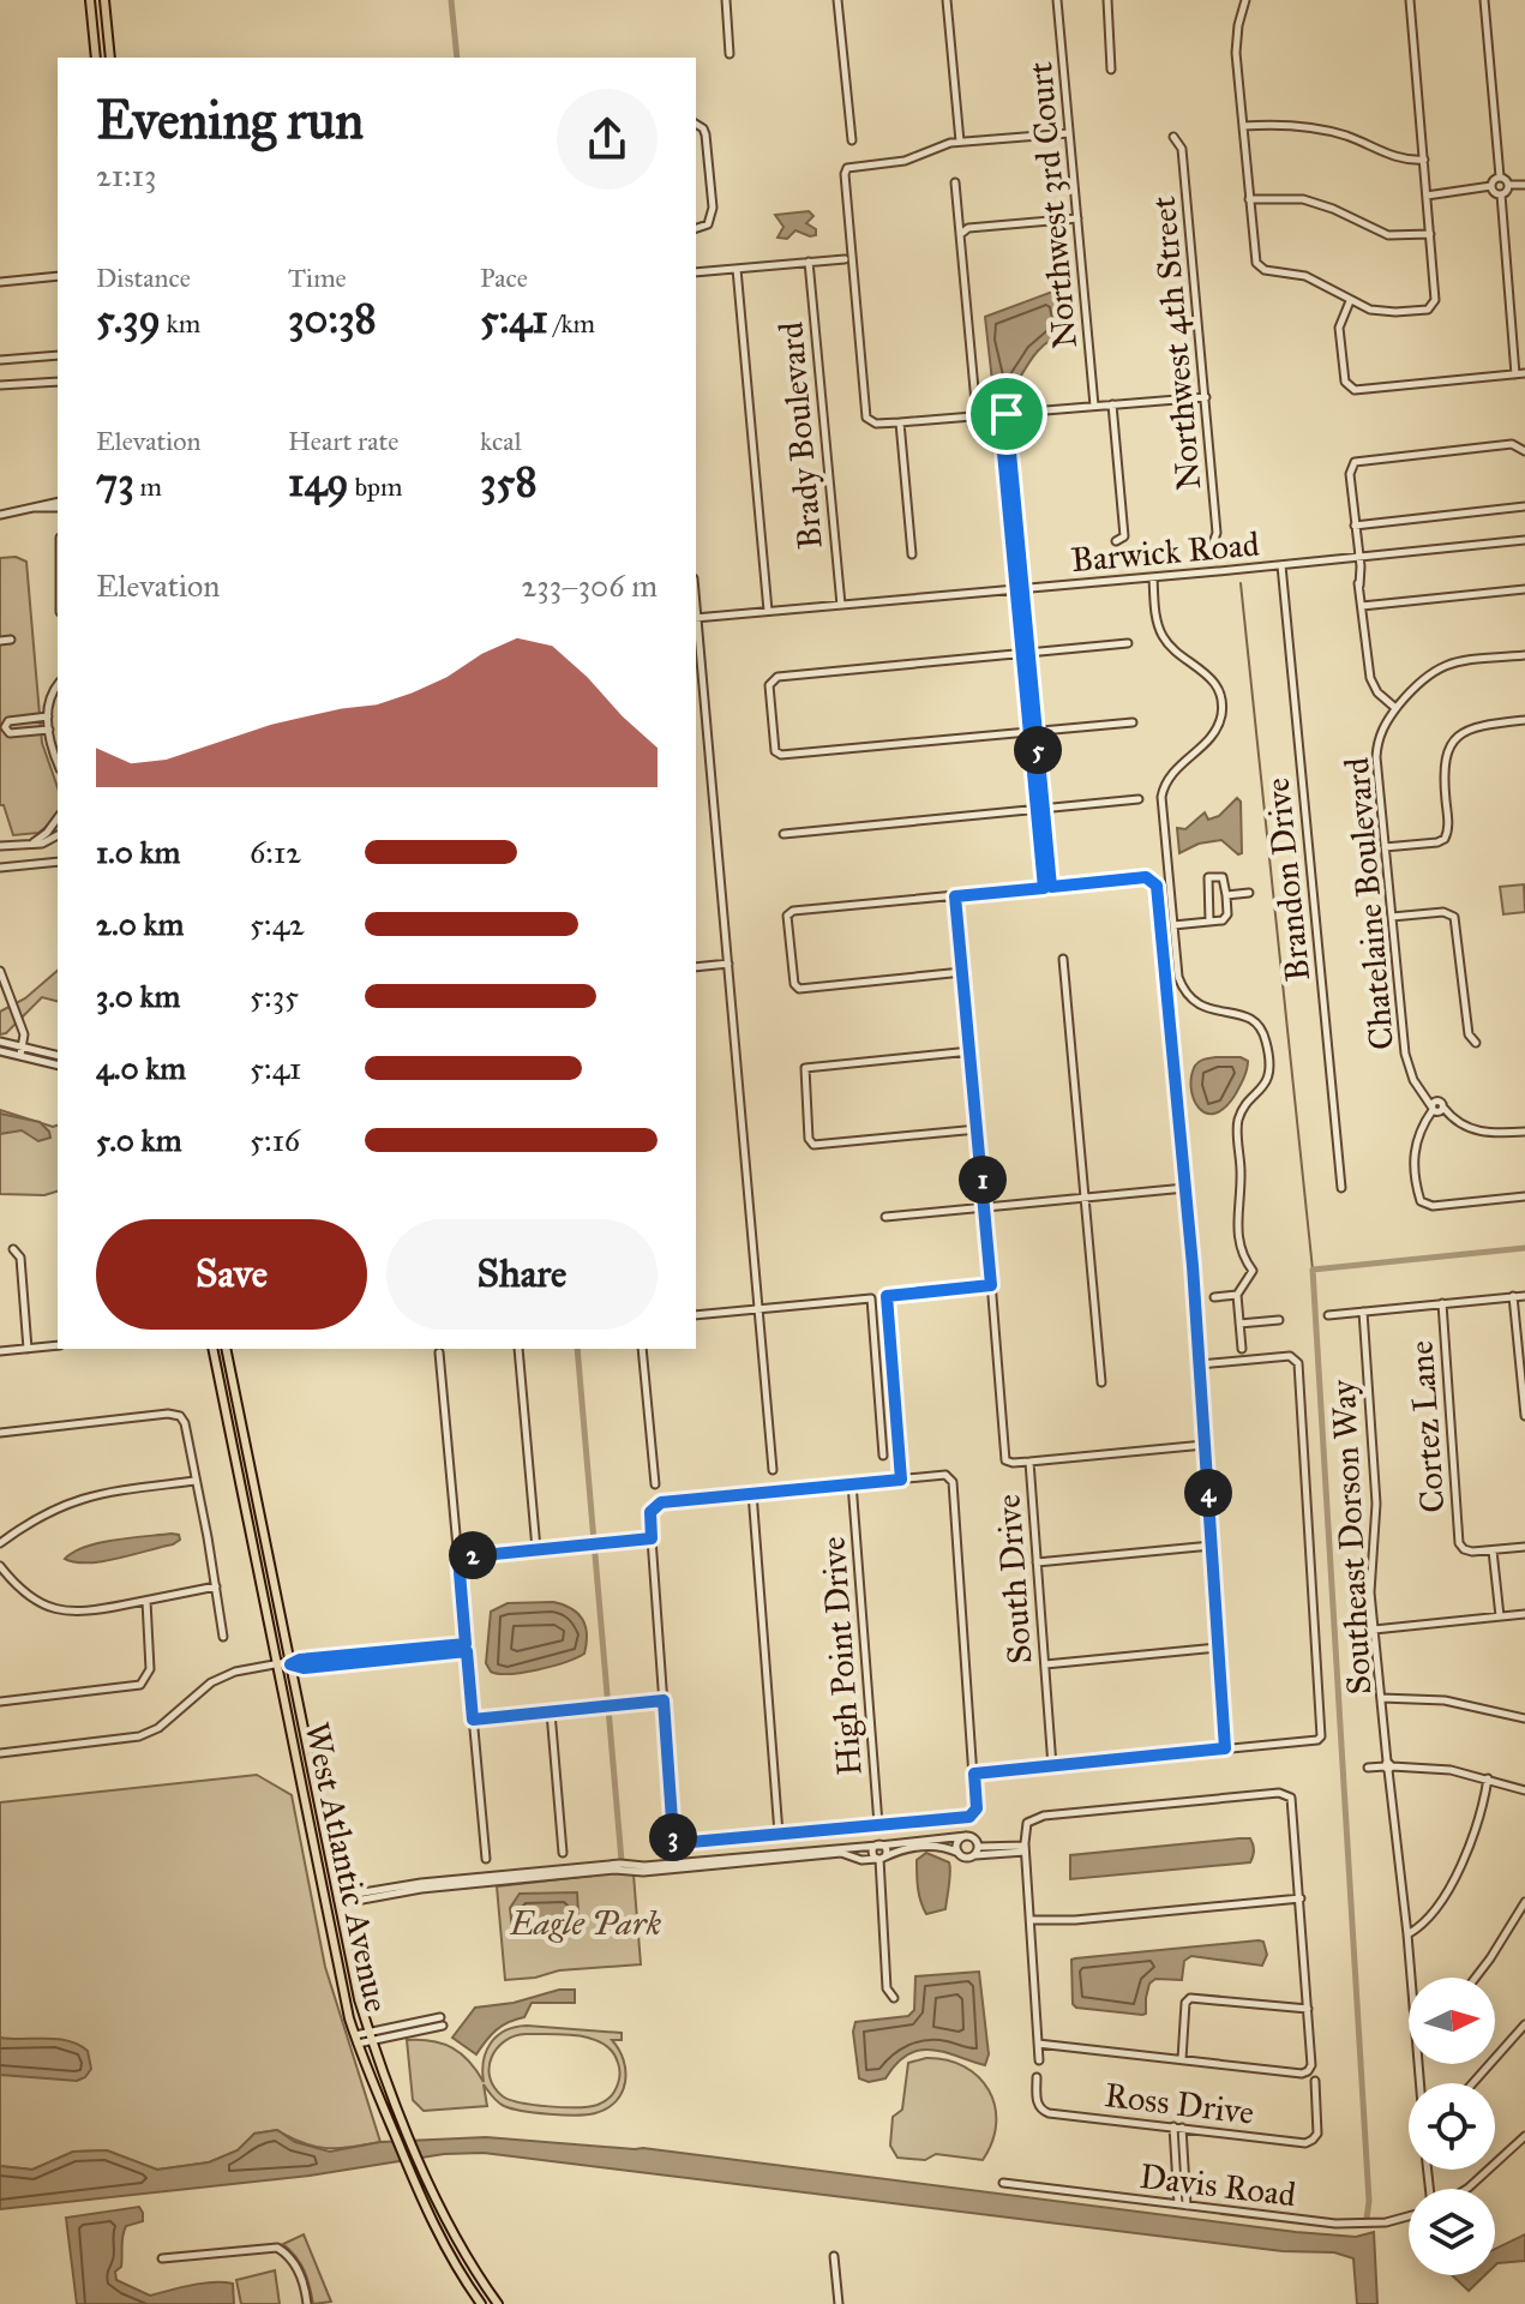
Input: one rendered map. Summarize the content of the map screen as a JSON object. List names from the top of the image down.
{
  "streets": {
    "main road": ["West Atlantic Avenue"],
    "street": [
      "Northwest 3rd Court",
      "Northwest 4th Street",
      "Brady Boulevard",
      "Barwick Road",
      "Brandon Drive",
      "Chatelaine Boulevard",
      "Cortez Lane",
      "Southeast Dorson Way",
      "South Drive",
      "High Point Drive",
      "Ross Drive",
      "Davis Road"
    ]
  },
  "crossings": [
    ["Brady Boulevard", "Barwick Road"],
    ["Barwick Road", "Brandon Drive"]
  ],
  "parks": ["Eagle Park"],
  "north": "right",
  "page": {
    "heading": ["Evening run", "21:13"],
    "stats": [
      ["Distance", "5.39 km"],
      ["Time", "30:38"],
      ["Pace", "5:41 /km"],
      ["Elevation", "73 m"],
      ["Heart rate", "149 bpm"],
      ["kcal", "358"]
    ],
    "chart": ["Elevation", "233–306 m"],
    "pins": [
      "5",
      "1",
      "4",
      "2",
      "3"
    ],
    "list": [
      {
        "name": "1.0 km",
        "note": "6:12"
      },
      {
        "name": "2.0 km",
        "note": "5:42"
      },
      {
        "name": "3.0 km",
        "note": "5:35"
      },
      {
        "name": "4.0 km",
        "note": "5:41"
      },
      {
        "name": "5.0 km",
        "note": "5:16"
      }
    ],
    "buttons": ["Save", "Share"]
  }
}
